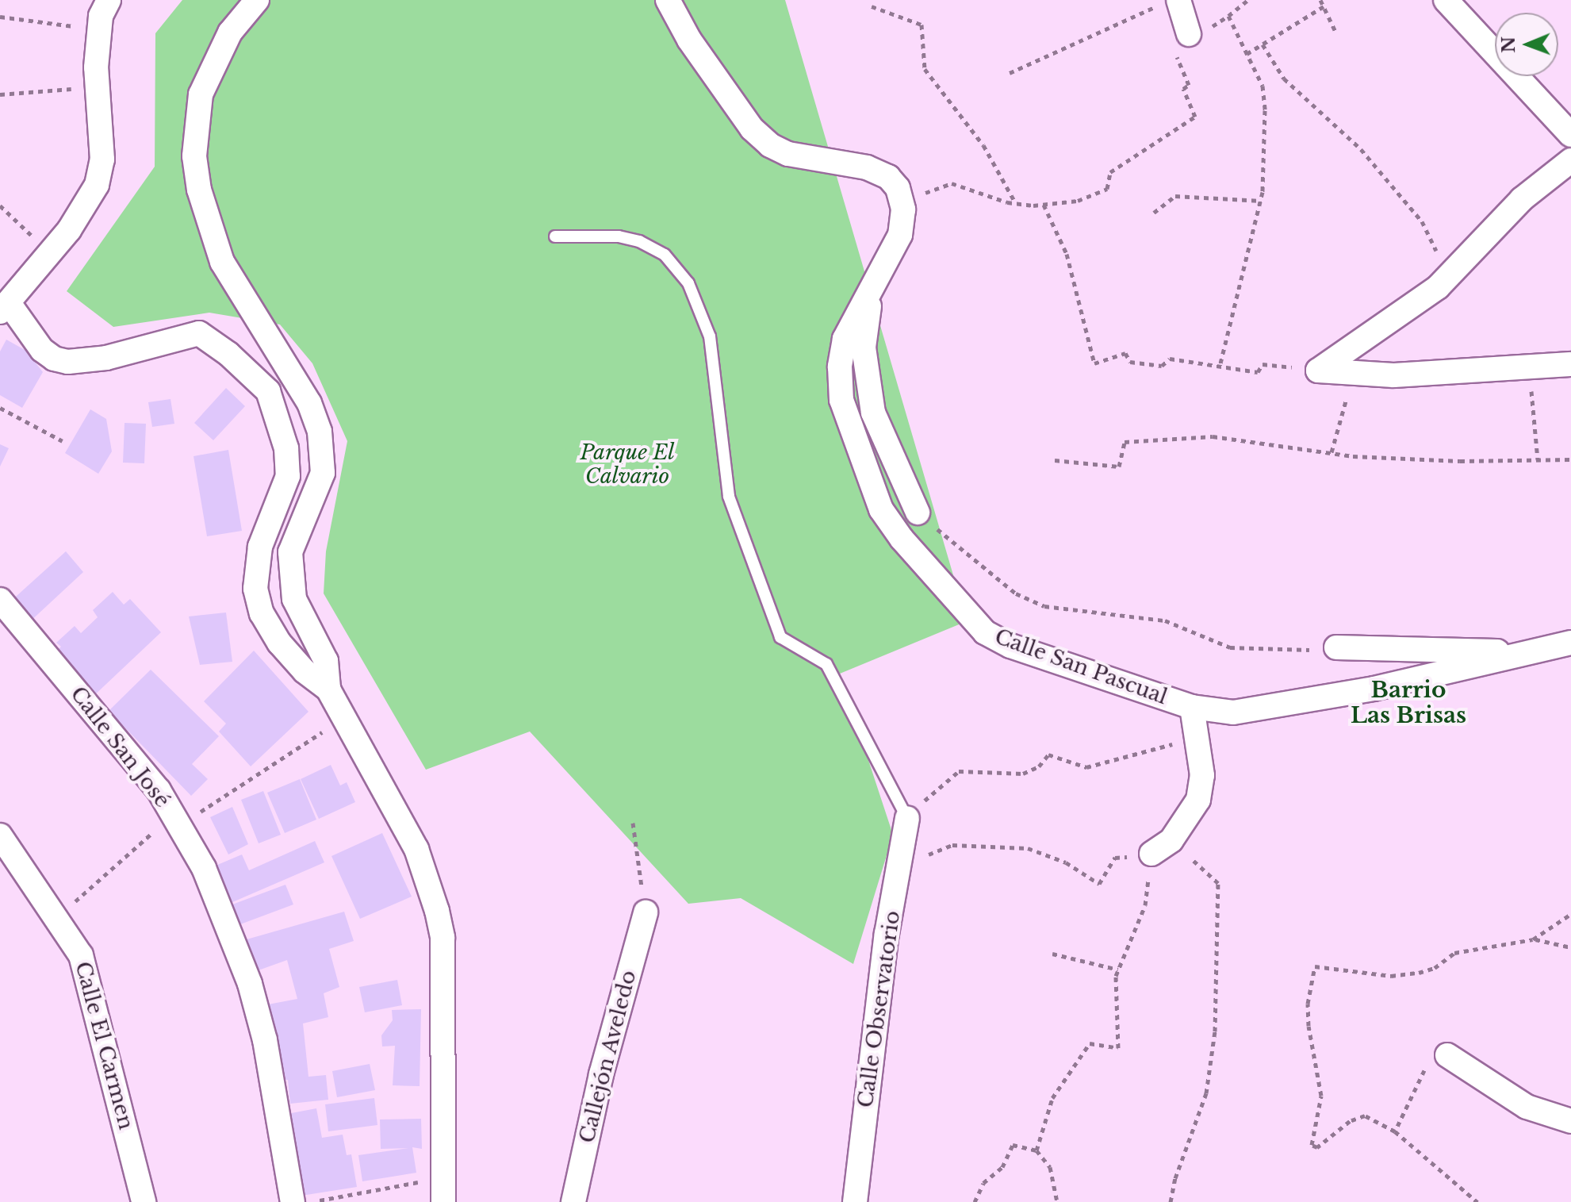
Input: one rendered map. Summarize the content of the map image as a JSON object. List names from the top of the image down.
{
  "streets": {
    "street": [
      "Calle San Pascual",
      "Calle San José",
      "Calle Observatorio",
      "Calle El Carmen",
      "Callejón Aveledo"
    ]
  },
  "districts": ["Barrio Las Brisas"],
  "parks": ["Parque El Calvario"],
  "north": "left"
}
